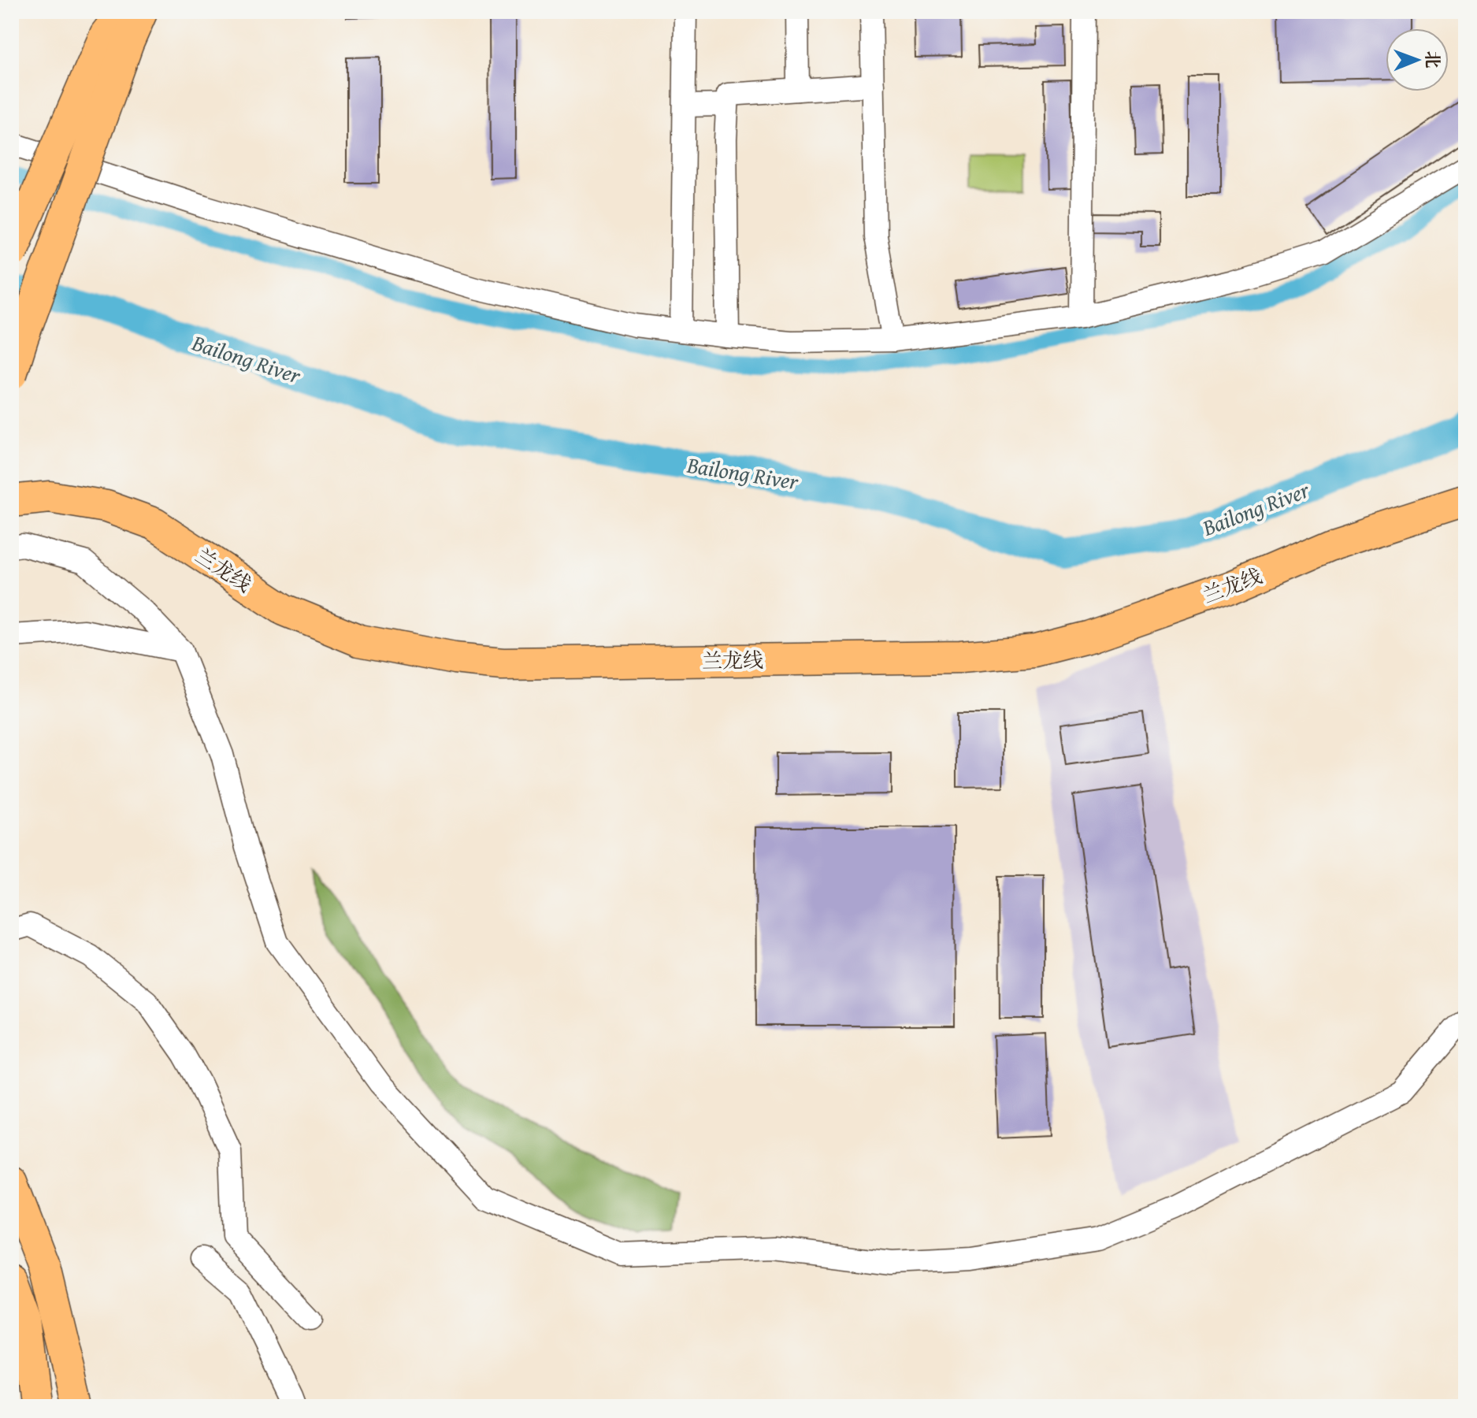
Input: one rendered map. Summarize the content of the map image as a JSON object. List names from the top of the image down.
{
  "streets": {
    "highway": ["兰龙线"]
  },
  "water": ["Bailong River"],
  "north": "right"
}
